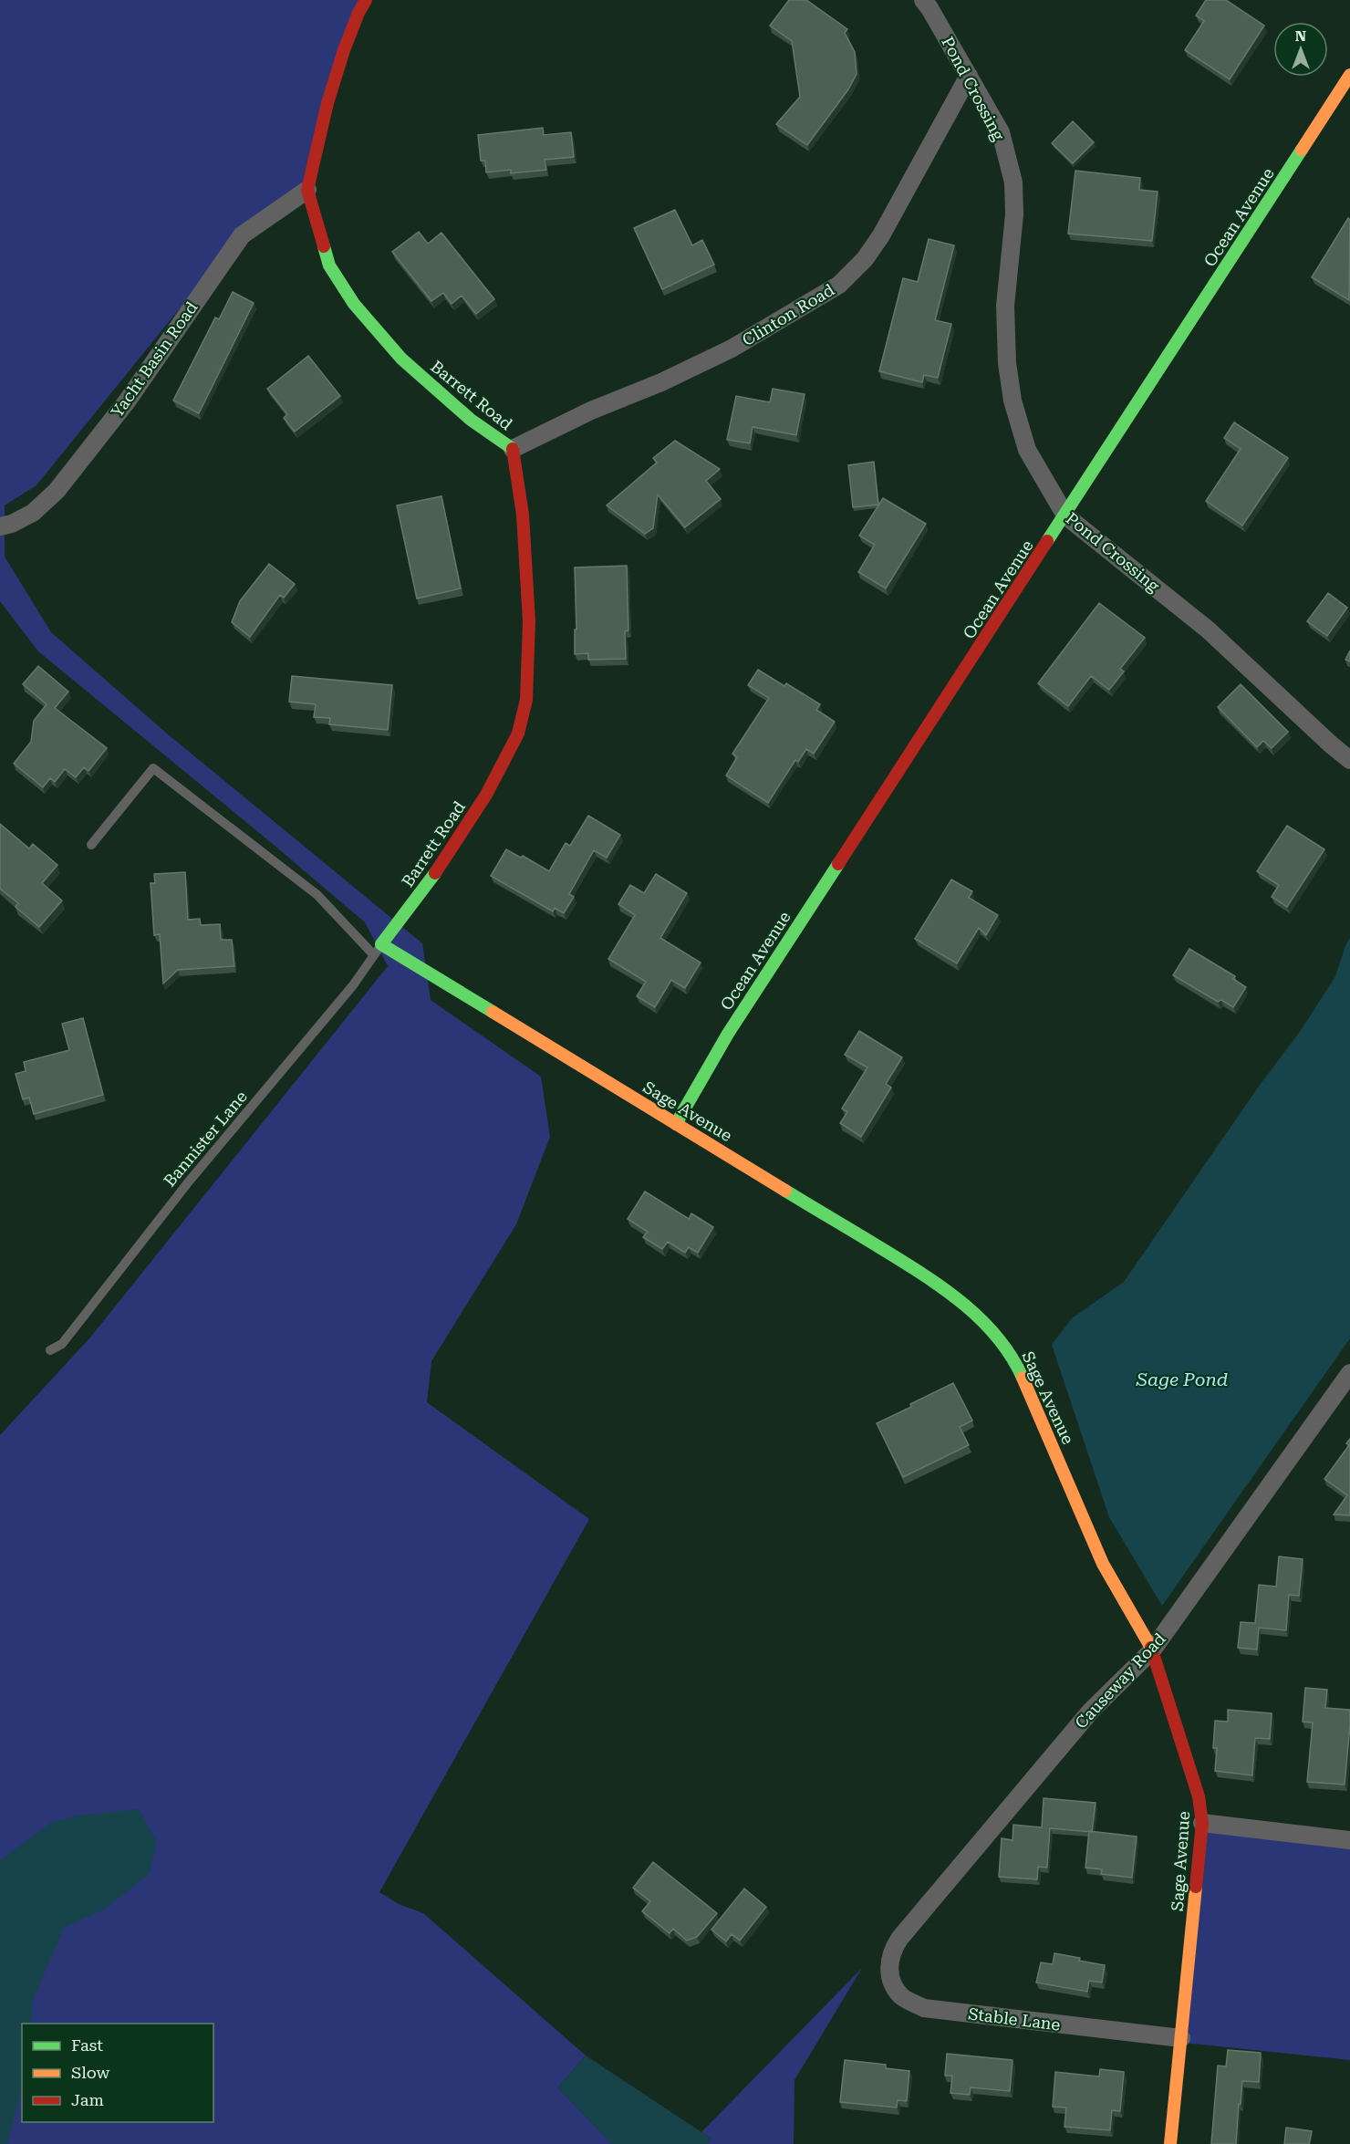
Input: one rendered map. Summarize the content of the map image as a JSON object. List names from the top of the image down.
{
  "streets": {
    "street": [
      "Pond Crossing",
      "Ocean Avenue",
      "Clinton Road",
      "Yacht Basin Road",
      "Barrett Road",
      "Sage Avenue",
      "Causeway Road",
      "Stable Lane"
    ],
    "lane": ["Bannister Lane"]
  },
  "crossings": [
    ["Pond Crossing", "Ocean Avenue"],
    ["Pond Crossing", "Clinton Road"],
    ["Ocean Avenue", "Sage Avenue"],
    ["Clinton Road", "Barrett Road"],
    ["Yacht Basin Road", "Barrett Road"],
    ["Barrett Road", "Sage Avenue"],
    ["Barrett Road", "Bannister Lane"],
    ["Sage Avenue", "Bannister Lane"],
    ["Sage Avenue", "Causeway Road"],
    ["Sage Avenue", "Stable Lane"],
    ["Causeway Road", "Stable Lane"]
  ],
  "water": ["Sage Pond"],
  "legend": ["Fast", "Slow", "Jam"],
  "north": "top"
}
